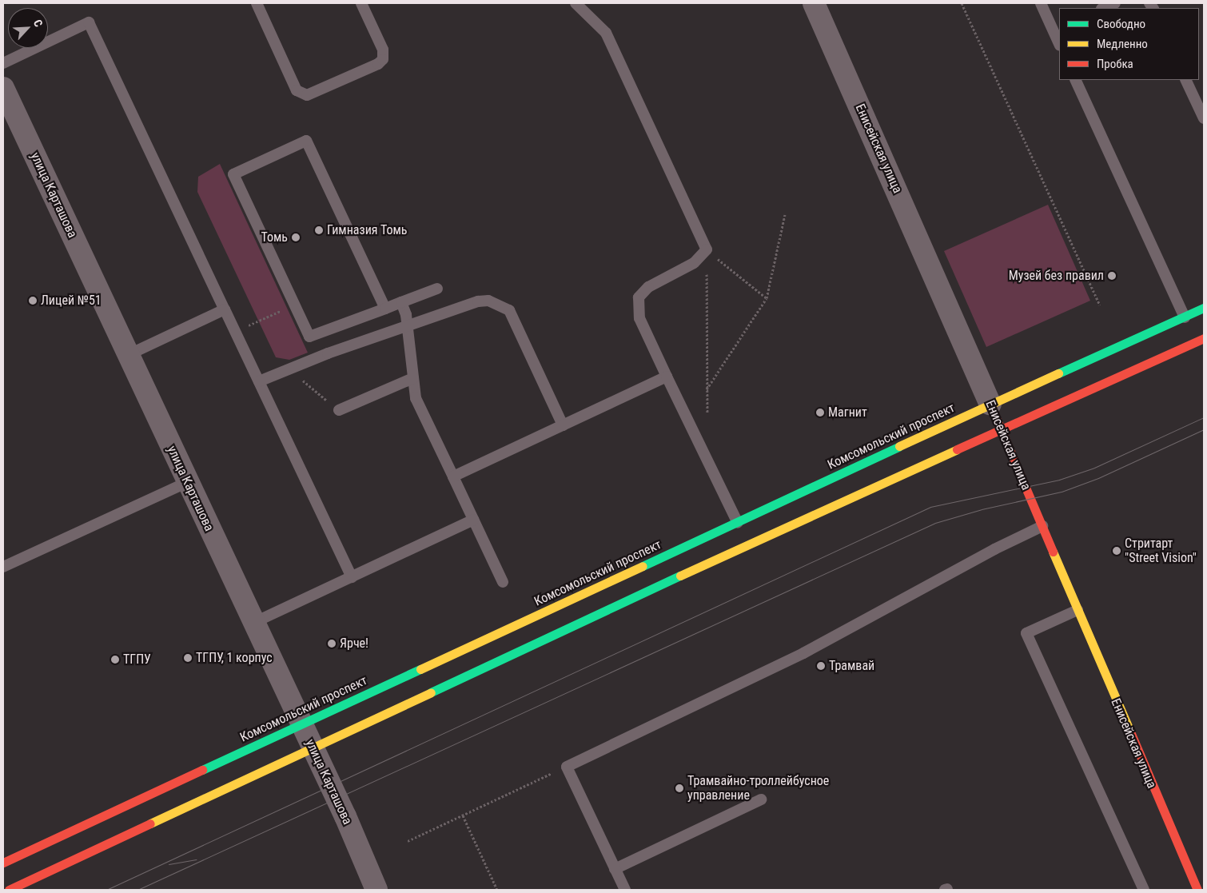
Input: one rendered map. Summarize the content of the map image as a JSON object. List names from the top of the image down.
{
  "streets": {
    "main road": ["Енисейская улица", "Комсомольский проспект"],
    "street": ["улица Карташова"]
  },
  "crossings": [
    ["Енисейская улица", "Комсомольский проспект"],
    ["улица Карташова", "Комсомольский проспект"]
  ],
  "places": [
    "Гимназия Томь",
    "Томь",
    "Музей без правил",
    "Лицей №51",
    "Магнит",
    "Стритарт \"Street Vision\"",
    "Ярче!",
    "ТГПУ, 1 корпус",
    "ТГПУ",
    "Трамвай",
    "Трамвайно-троллейбусное управление"
  ],
  "legend": ["Свободно", "Медленно", "Пробка"],
  "north": "top right"
}
